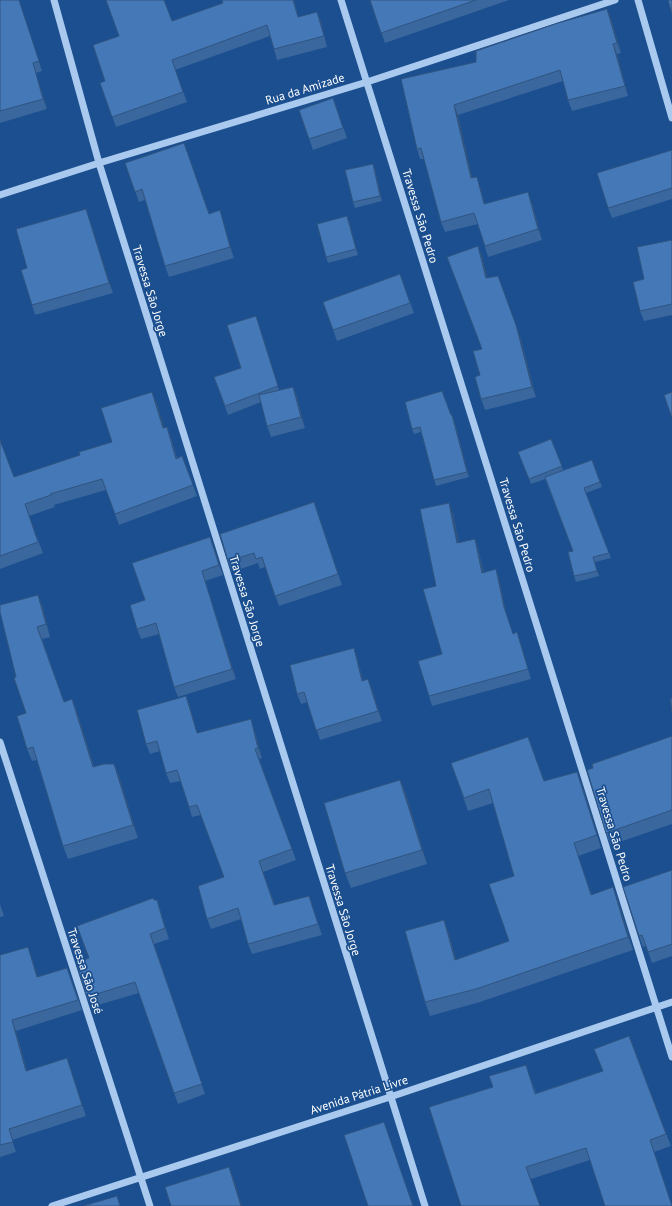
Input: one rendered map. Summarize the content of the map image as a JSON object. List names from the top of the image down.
{
  "streets": {
    "street": [
      "Rua da Amizade",
      "Travessa São Pedro",
      "Travessa São Jorge",
      "Travessa São José",
      "Avenida Pátria Livre"
    ]
  },
  "crossings": [
    ["Rua da Amizade", "Travessa São Pedro"],
    ["Rua da Amizade", "Travessa São Jorge"],
    ["Travessa São Pedro", "Avenida Pátria Livre"],
    ["Travessa São Jorge", "Avenida Pátria Livre"],
    ["Travessa São José", "Avenida Pátria Livre"]
  ]
}
